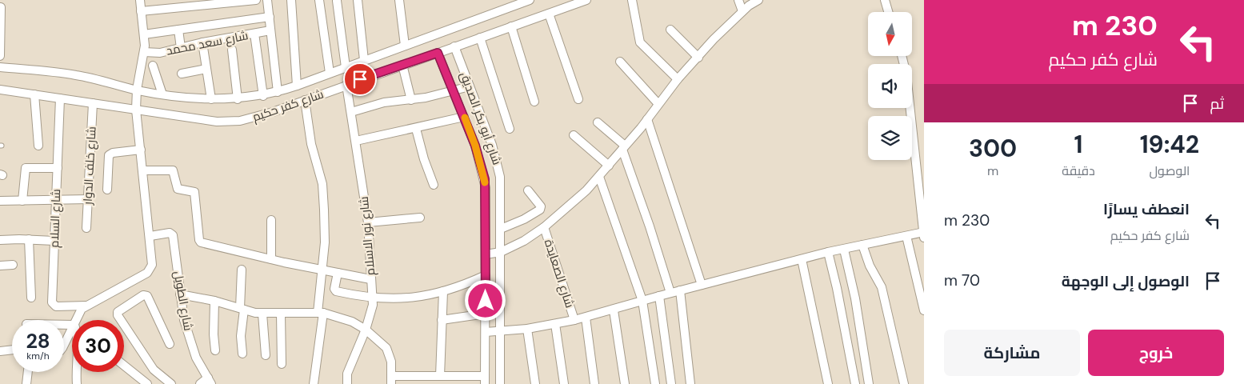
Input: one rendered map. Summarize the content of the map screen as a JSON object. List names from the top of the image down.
{
  "streets": {
    "street": [
      "شارع سعد محمد",
      "شارع كفر حكيم",
      "شارع أبو بكر الصديق",
      "شارع خلف الدوار",
      "شارع السلام",
      "شارع نور الاسلام",
      "شارع الصعايدة",
      "شارع الطويل"
    ]
  },
  "crossings": [
    ["شارع كفر حكيم", "شارع أبو بكر الصديق"],
    ["شارع كفر حكيم", "شارع خلف الدوار"],
    ["شارع كفر حكيم", "شارع السلام"],
    ["شارع كفر حكيم", "شارع نور الاسلام"]
  ],
  "north": "bottom",
  "page": {
    "turn": ["230 m", "شارع كفر حكيم"],
    "then": "ثم",
    "eta": [
      "19:42",
      "الوصول",
      "1",
      "دقيقة",
      "300",
      "m"
    ],
    "list": [
      {
        "name": "انعطف يسارًا",
        "note": "شارع كفر حكيم",
        "value": "230 m"
      },
      {
        "name": "الوصول إلى الوجهة",
        "value": "70 m"
      }
    ],
    "speed": "28 km/h",
    "limit": "30",
    "buttons": ["خروج", "مشاركة"]
  }
}
